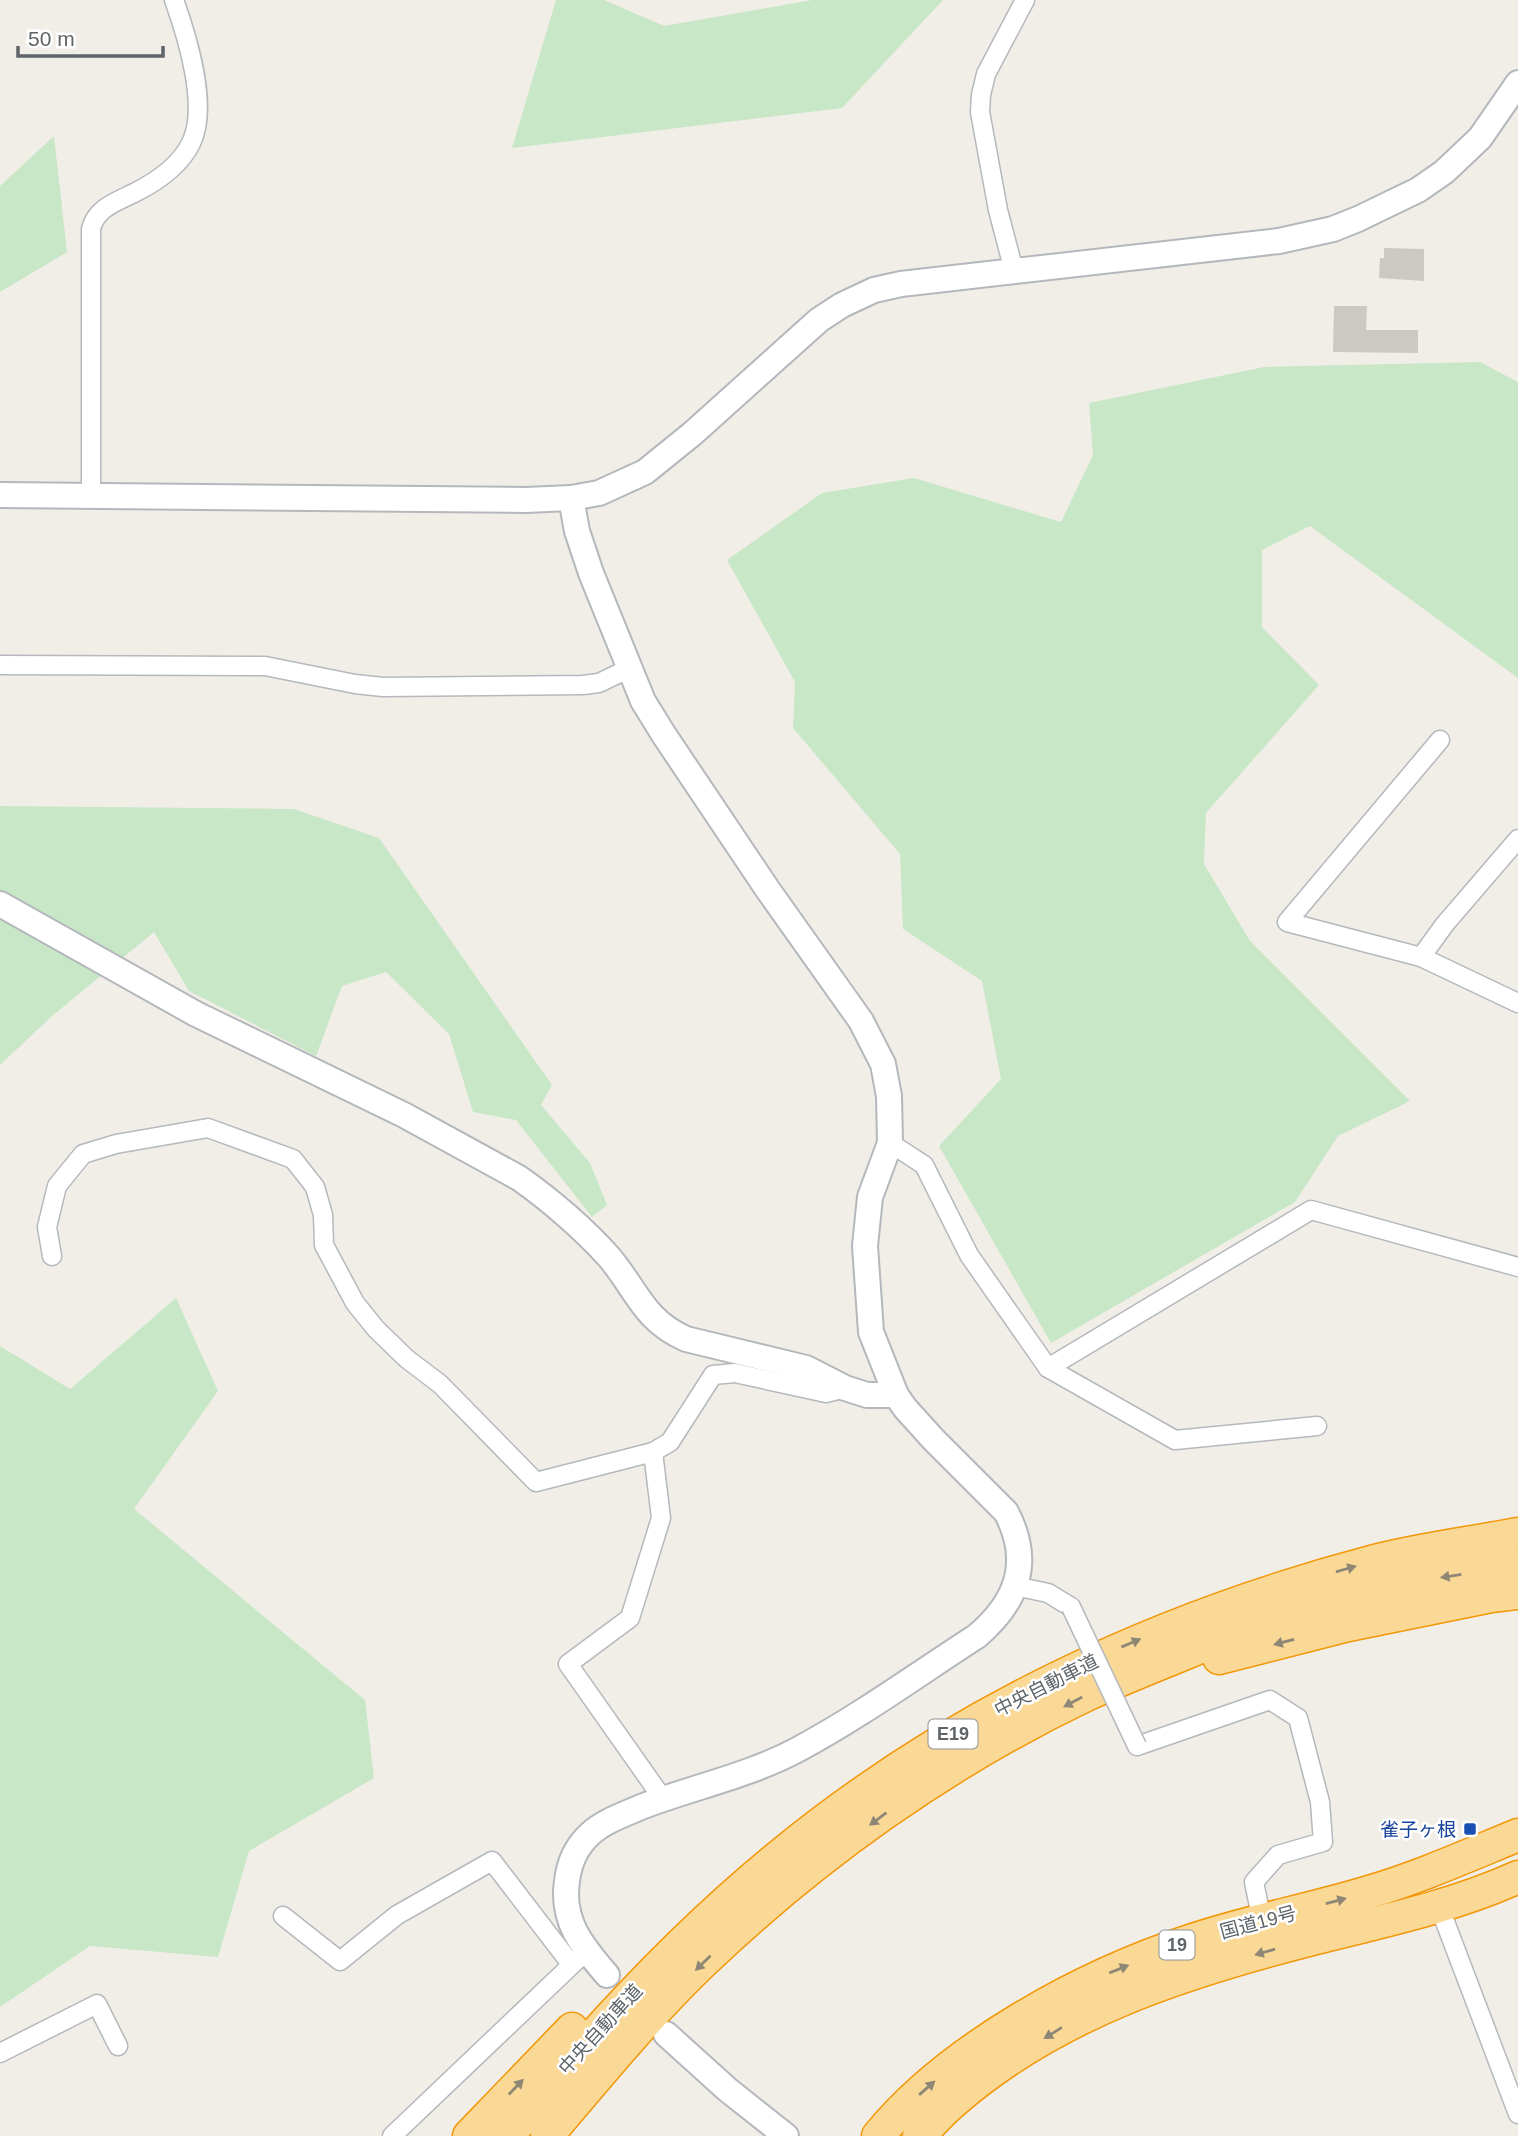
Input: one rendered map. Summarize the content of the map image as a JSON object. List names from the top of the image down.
{
  "streets": {
    "highway": [
      "中央自動車道",
      "E19",
      "国道19号",
      "19"
    ]
  },
  "places": {
    "transit": ["雀子ヶ根"]
  },
  "scale_bar": "50 m"
}
